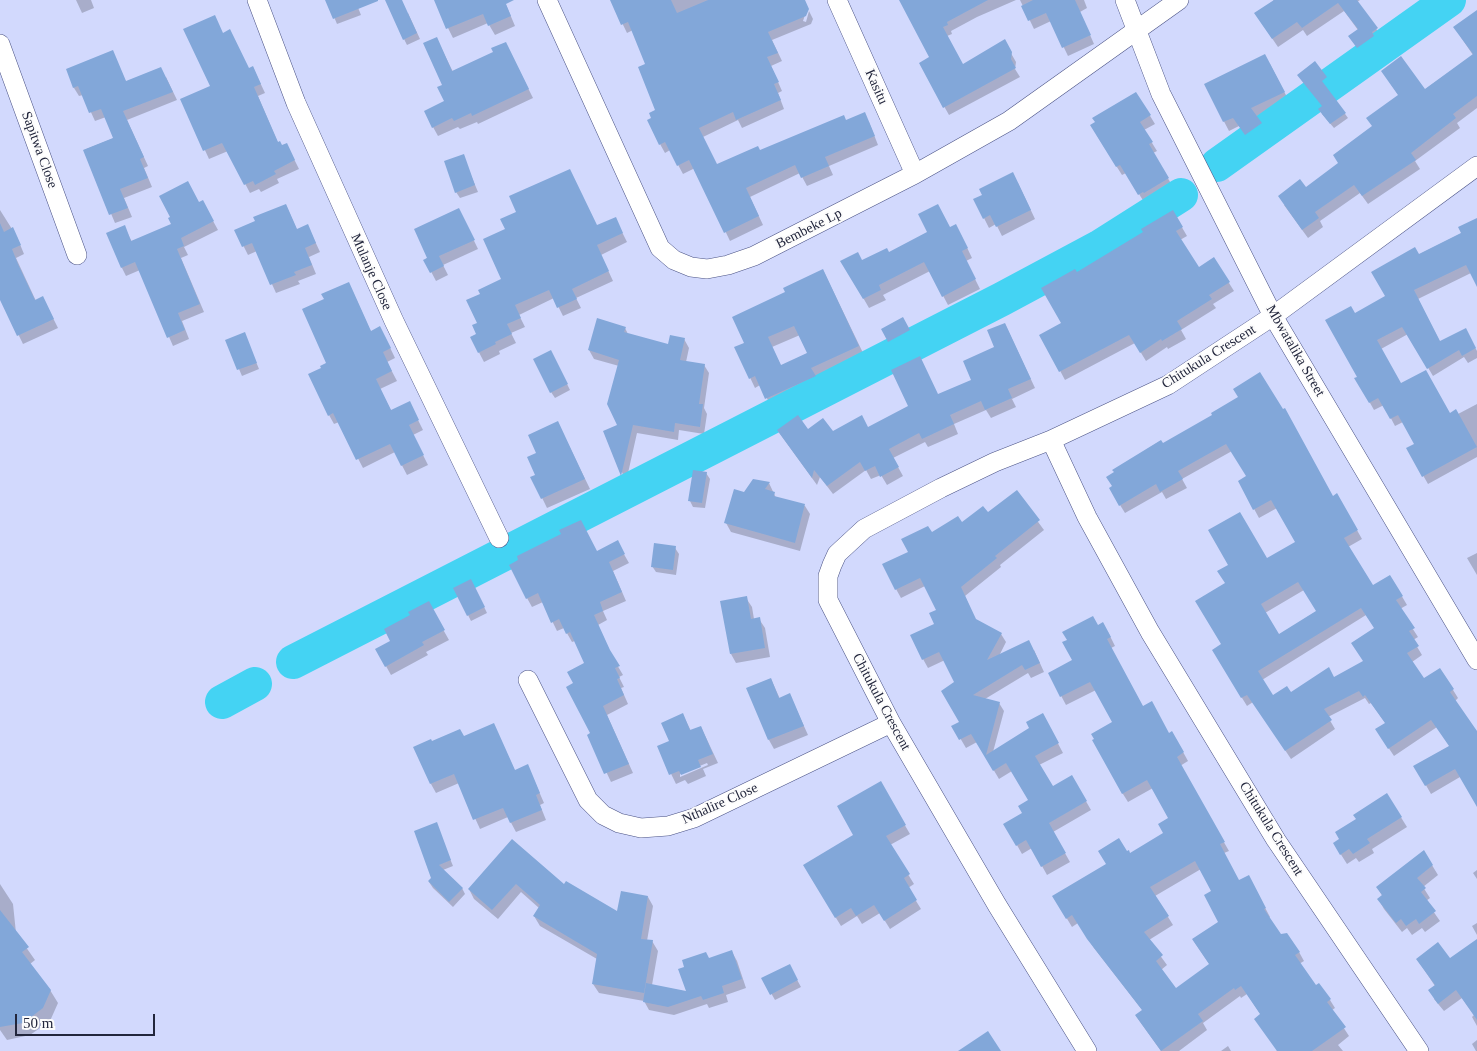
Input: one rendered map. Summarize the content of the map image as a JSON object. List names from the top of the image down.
{
  "streets": {
    "street": [
      "Kasitu",
      "Sapitwa Close",
      "Bembeke Lp",
      "Mulanje Close",
      "Mbwatalika Street",
      "Chitukula Crescent",
      "Nthalire Close"
    ]
  },
  "crossings": [
    ["Kasitu", "Bembeke Lp"],
    ["Bembeke Lp", "Mbwatalika Street"],
    ["Mbwatalika Street", "Chitukula Crescent"],
    ["Chitukula Crescent", "Nthalire Close"]
  ],
  "scale_bar": "50 m"
}
